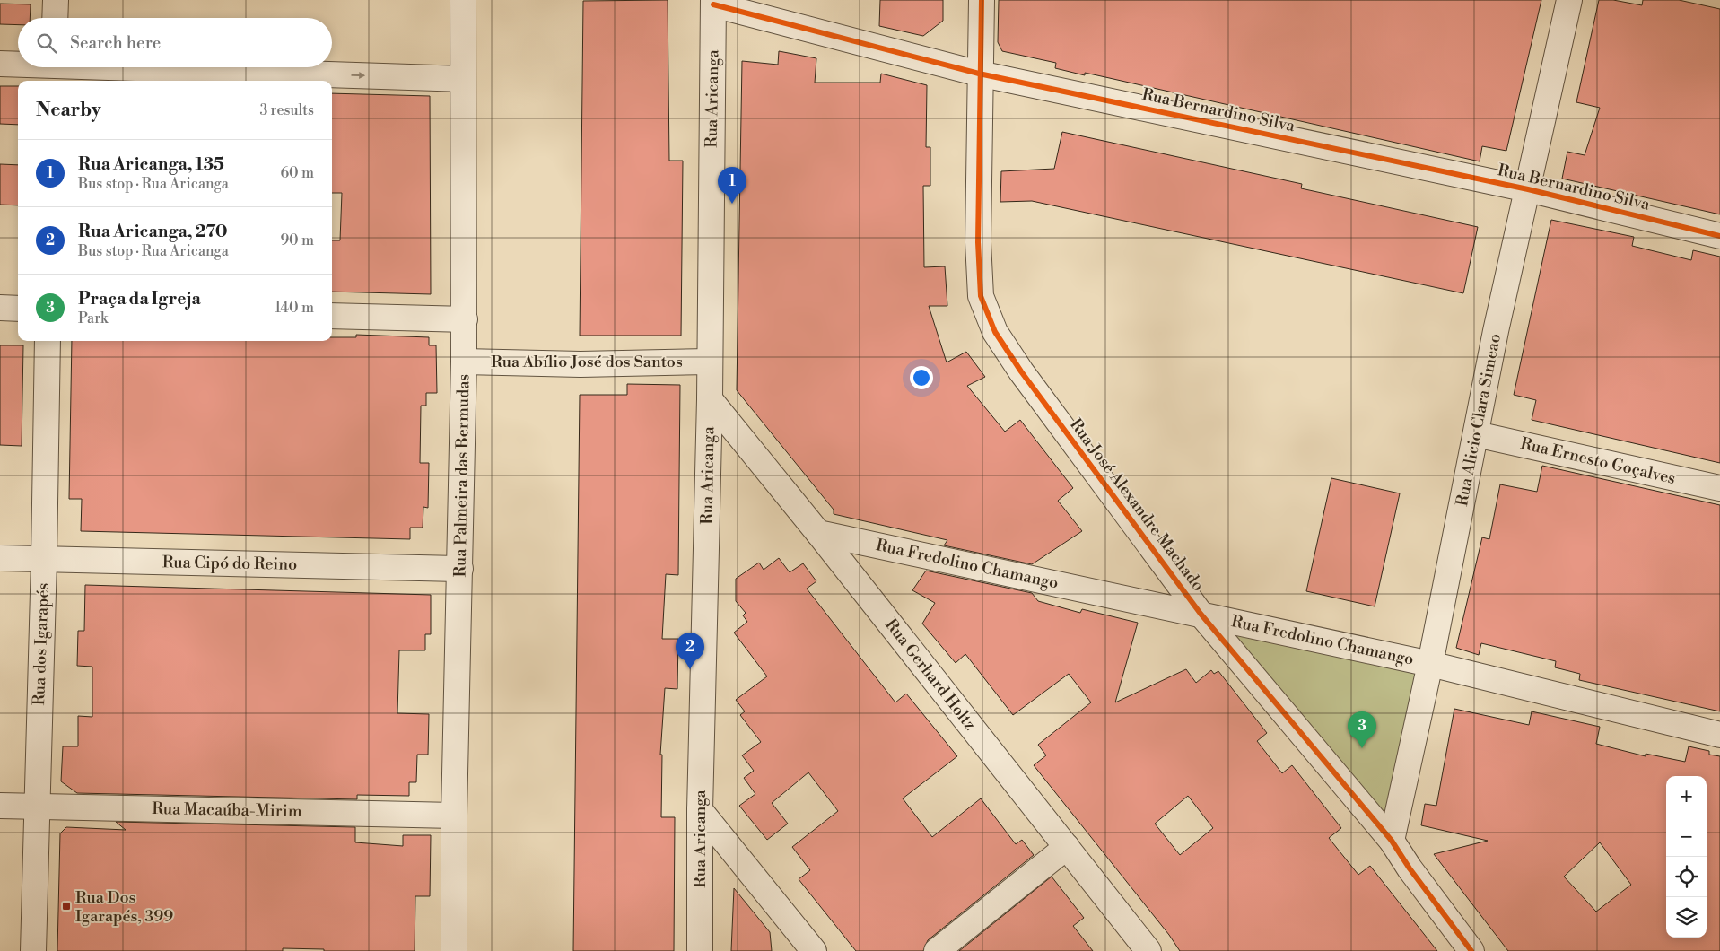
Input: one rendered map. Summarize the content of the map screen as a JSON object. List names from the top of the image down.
{
  "streets": {
    "street": [
      "Rua Aricanga",
      "Rua Bernardino Silva",
      "Rua Abílio José dos Santos",
      "Rua Alicio Clara Simeao",
      "Rua Ernesto Goçalves",
      "Rua Palmeira das Bermudas",
      "Rua José Alexandre Machado",
      "Rua Cipó do Reino",
      "Rua Fredolino Chamango",
      "Rua dos Igarapés",
      "Rua Gerhard Holtz",
      "Rua Macaúba-Mirim"
    ]
  },
  "crossings": [
    ["Rua Aricanga", "Rua Bernardino Silva"],
    ["Rua Aricanga", "Rua Abílio José dos Santos"],
    ["Rua Aricanga", "Rua Gerhard Holtz"],
    ["Rua Bernardino Silva", "Rua Alicio Clara Simeao"],
    ["Rua Bernardino Silva", "Rua José Alexandre Machado"],
    ["Rua Abílio José dos Santos", "Rua Palmeira das Bermudas"],
    ["Rua Alicio Clara Simeao", "Rua Ernesto Goçalves"],
    ["Rua Alicio Clara Simeao", "Rua José Alexandre Machado"],
    ["Rua Alicio Clara Simeao", "Rua Fredolino Chamango"],
    ["Rua Palmeira das Bermudas", "Rua Cipó do Reino"],
    ["Rua Palmeira das Bermudas", "Rua Macaúba-Mirim"],
    ["Rua José Alexandre Machado", "Rua Fredolino Chamango"],
    ["Rua Cipó do Reino", "Rua dos Igarapés"],
    ["Rua Fredolino Chamango", "Rua Gerhard Holtz"],
    ["Rua dos Igarapés", "Rua Macaúba-Mirim"]
  ],
  "places": {
    "transit": ["Rua Dos Igarapés, 399"]
  },
  "page": {
    "search": "Search here",
    "heading": ["Nearby", "3 results"],
    "list": [
      {
        "mark": "1",
        "name": "Rua Aricanga, 135",
        "note": "Bus stop · Rua Aricanga",
        "value": "60 m"
      },
      {
        "mark": "2",
        "name": "Rua Aricanga, 270",
        "note": "Bus stop · Rua Aricanga",
        "value": "90 m"
      },
      {
        "mark": "3",
        "name": "Praça da Igreja",
        "note": "Park",
        "value": "140 m"
      }
    ],
    "pins": ["1", "2", "3"],
    "map_buttons": ["+", "−"]
  }
}
